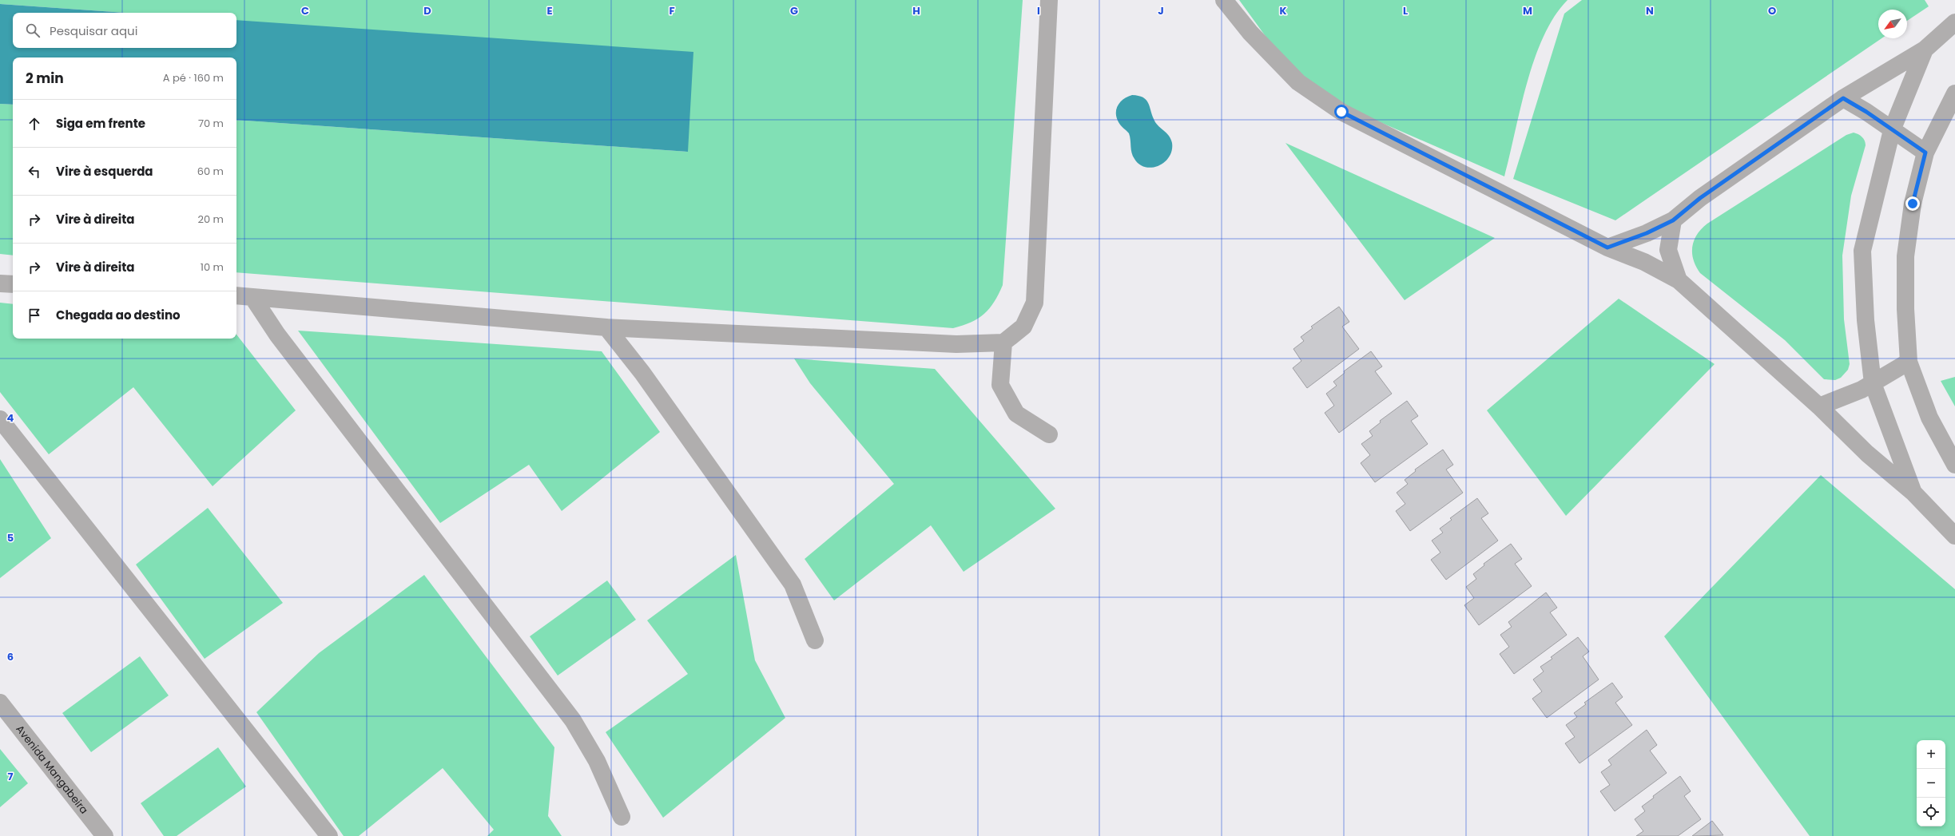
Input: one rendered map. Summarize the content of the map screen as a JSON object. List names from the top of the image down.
{
  "streets": {
    "street": ["Avenida Mangabeira"]
  },
  "north": "bottom left",
  "page": {
    "search": "Pesquisar aqui",
    "heading": ["2 min", "A pé · 160 m"],
    "list": [
      ["Siga em frente", "70 m"],
      ["Vire à esquerda", "60 m"],
      ["Vire à direita", "20 m"],
      ["Vire à direita", "10 m"],
      "Chegada ao destino"
    ],
    "map_buttons": ["+", "−"]
  },
  "grid": {
    "columns": [
      "C",
      "D",
      "E",
      "F",
      "G",
      "H",
      "I",
      "J",
      "K",
      "L",
      "M",
      "N",
      "O"
    ],
    "rows": [
      "4",
      "5",
      "6",
      "7"
    ]
  }
}
